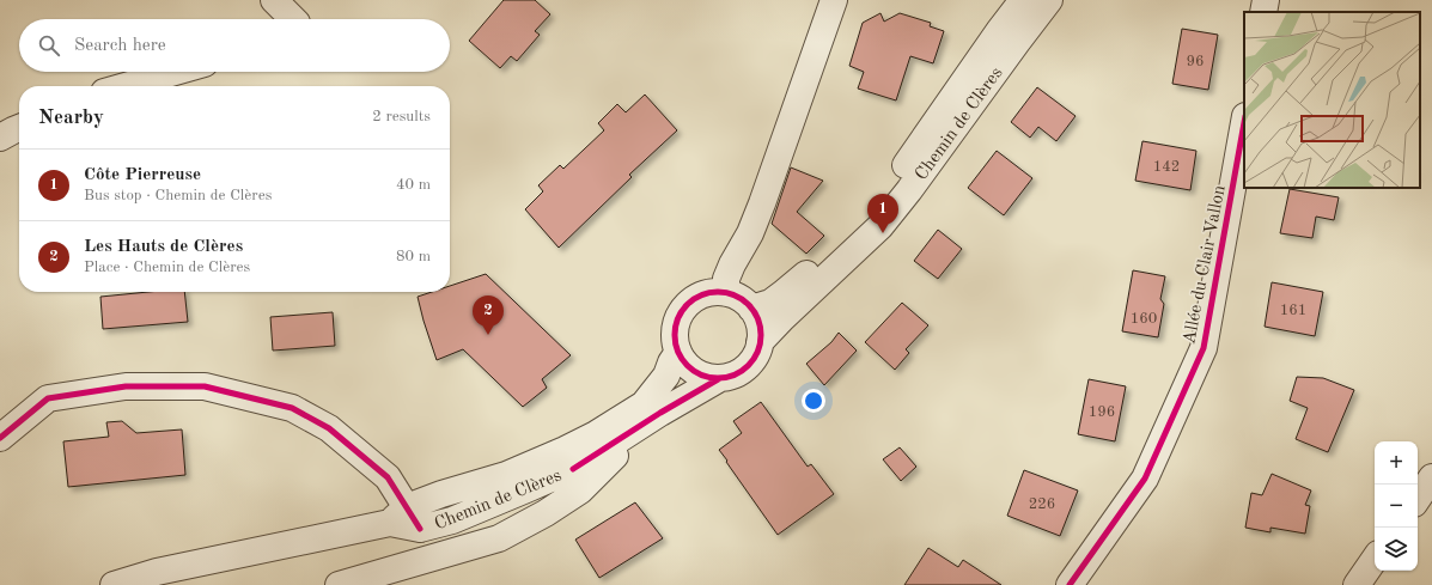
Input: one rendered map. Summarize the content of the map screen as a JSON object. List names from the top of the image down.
{
  "streets": {
    "street": ["Chemin de Clères", "Allée du Clair Vallon"]
  },
  "house_numbers": [
    "96",
    "142",
    "161",
    "160",
    "196",
    "226"
  ],
  "page": {
    "search": "Search here",
    "heading": ["Nearby", "2 results"],
    "list": [
      {
        "mark": "1",
        "name": "Côte Pierreuse",
        "note": "Bus stop · Chemin de Clères",
        "value": "40 m"
      },
      {
        "mark": "2",
        "name": "Les Hauts de Clères",
        "note": "Place · Chemin de Clères",
        "value": "80 m"
      }
    ],
    "pins": ["1", "2"],
    "map_buttons": ["+", "−"]
  }
}
